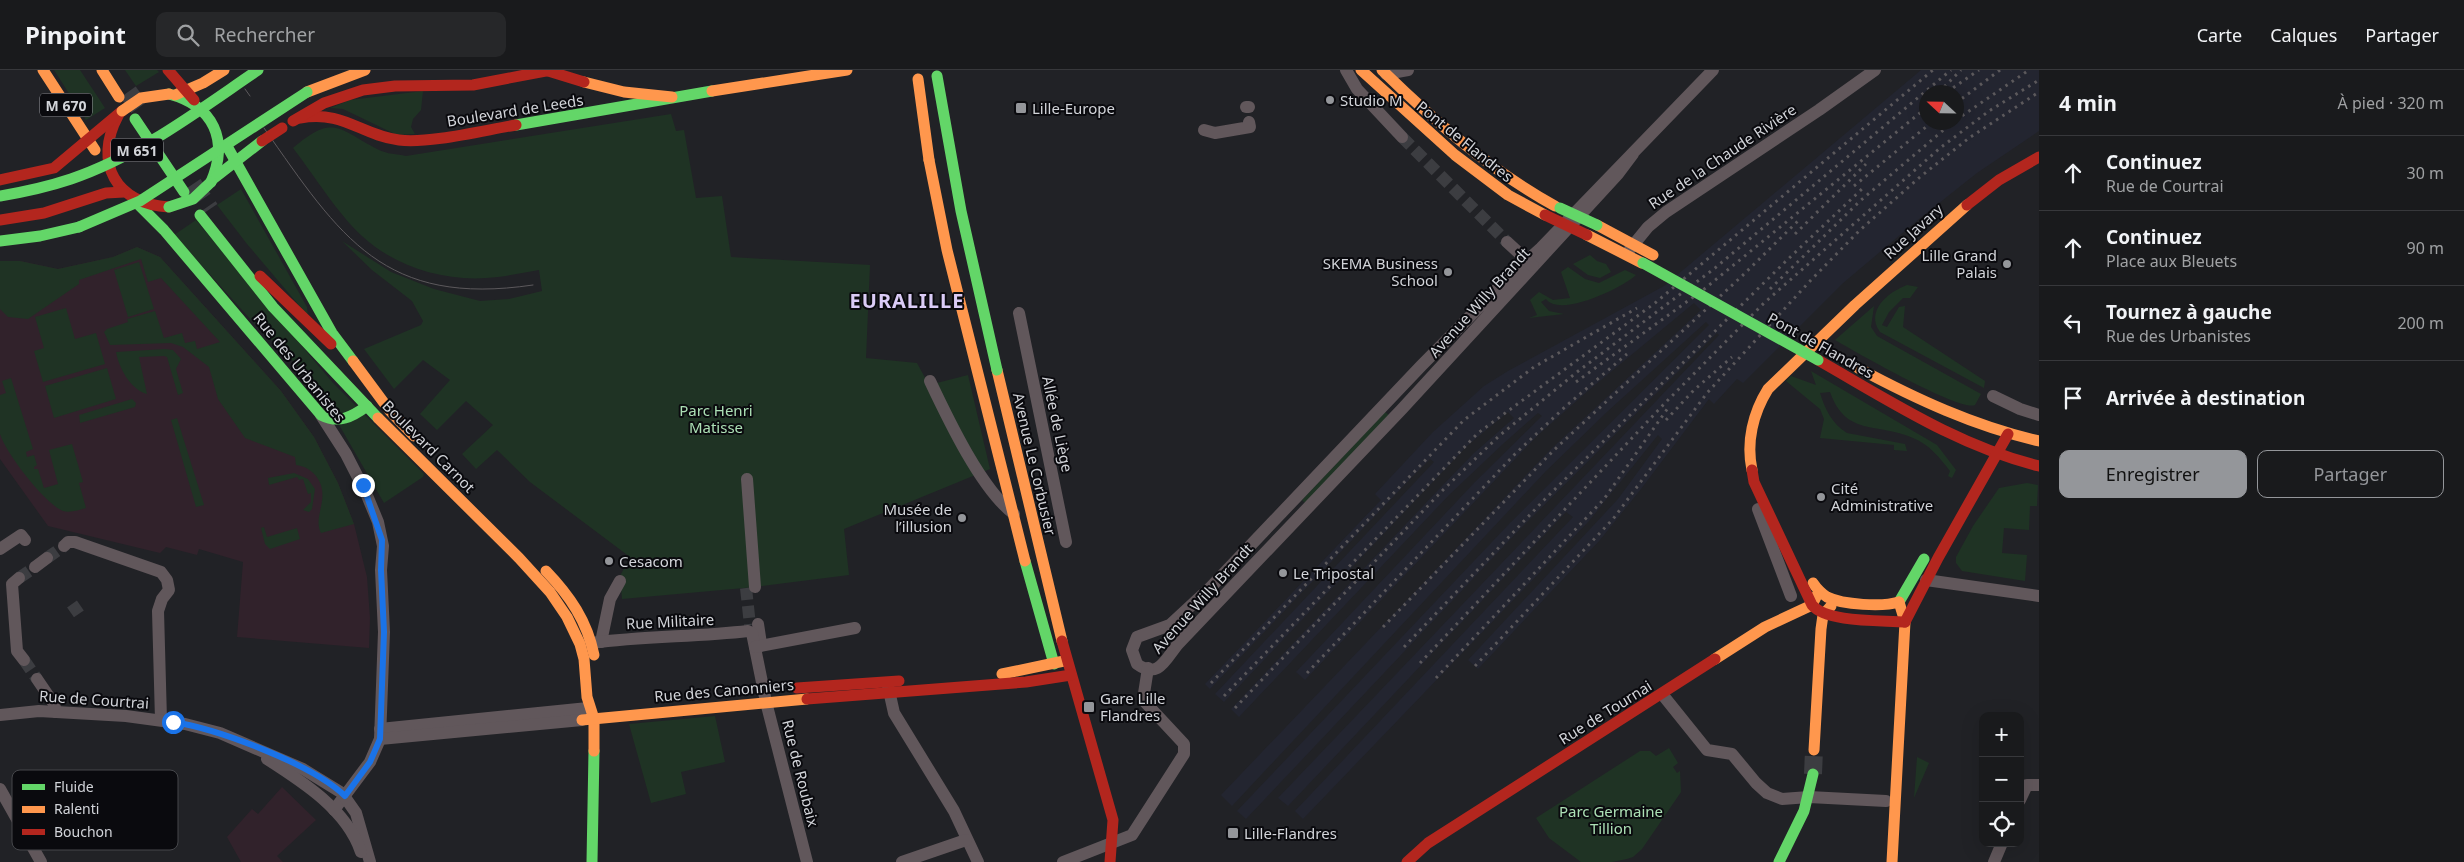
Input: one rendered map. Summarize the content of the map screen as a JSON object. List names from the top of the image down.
{
  "streets": {
    "main road": [
      "M 670",
      "Boulevard de Leeds",
      "Pont de Flandres",
      "M 651",
      "Rue Javary",
      "Rue des Urbanistes",
      "Boulevard Carnot",
      "Avenue Le Corbusier",
      "Rue des Canonniers",
      "Rue de Tournai"
    ],
    "street": [
      "Rue de la Chaude Rivière",
      "Avenue Willy Brandt",
      "Allée de Liège",
      "Rue Militaire",
      "Rue de Courtrai",
      "Rue de Roubaix"
    ]
  },
  "crossings": [
    ["M 670", "Boulevard de Leeds"],
    ["M 670", "Rue des Urbanistes"],
    ["M 670", "Boulevard Carnot"],
    ["Boulevard de Leeds", "Rue des Urbanistes"],
    ["Boulevard de Leeds", "Boulevard Carnot"],
    ["Pont de Flandres", "Rue de la Chaude Rivière"],
    ["Rue Javary", "Rue de Tournai"],
    ["Rue des Urbanistes", "Boulevard Carnot"],
    ["Rue des Urbanistes", "Rue des Canonniers"],
    ["Boulevard Carnot", "Rue Militaire"],
    ["Boulevard Carnot", "Rue des Canonniers"],
    ["Avenue Le Corbusier", "Rue des Canonniers"],
    ["Rue Militaire", "Rue de Roubaix"],
    ["Rue des Canonniers", "Rue de Roubaix"]
  ],
  "districts": ["EURALILLE"],
  "parks": ["Parc Henri Matisse", "Parc Germaine Tillion"],
  "places": {
    "other": [
      "Studio M",
      "Lille Grand Palais",
      "SKEMA Business School",
      "Cité Administrative",
      "Musée de l’illusion",
      "Cesacom",
      "Le Tripostal"
    ],
    "transit": ["Lille-Europe", "Gare Lille Flandres", "Lille-Flandres"]
  },
  "legend": ["Fluide", "Ralenti", "Bouchon"],
  "north": "left",
  "page": {
    "header": "Pinpoint",
    "search": "Rechercher",
    "nav": ["Carte", "Calques", "Partager"],
    "heading": ["4 min", "À pied · 320 m"],
    "list": [
      ["Continuez", "Rue de Courtrai", "30 m"],
      ["Continuez", "Place aux Bleuets", "90 m"],
      ["Tournez à gauche", "Rue des Urbanistes", "200 m"],
      "Arrivée à destination"
    ],
    "buttons": ["Enregistrer", "Partager"],
    "map_buttons": ["+", "−"]
  }
}
